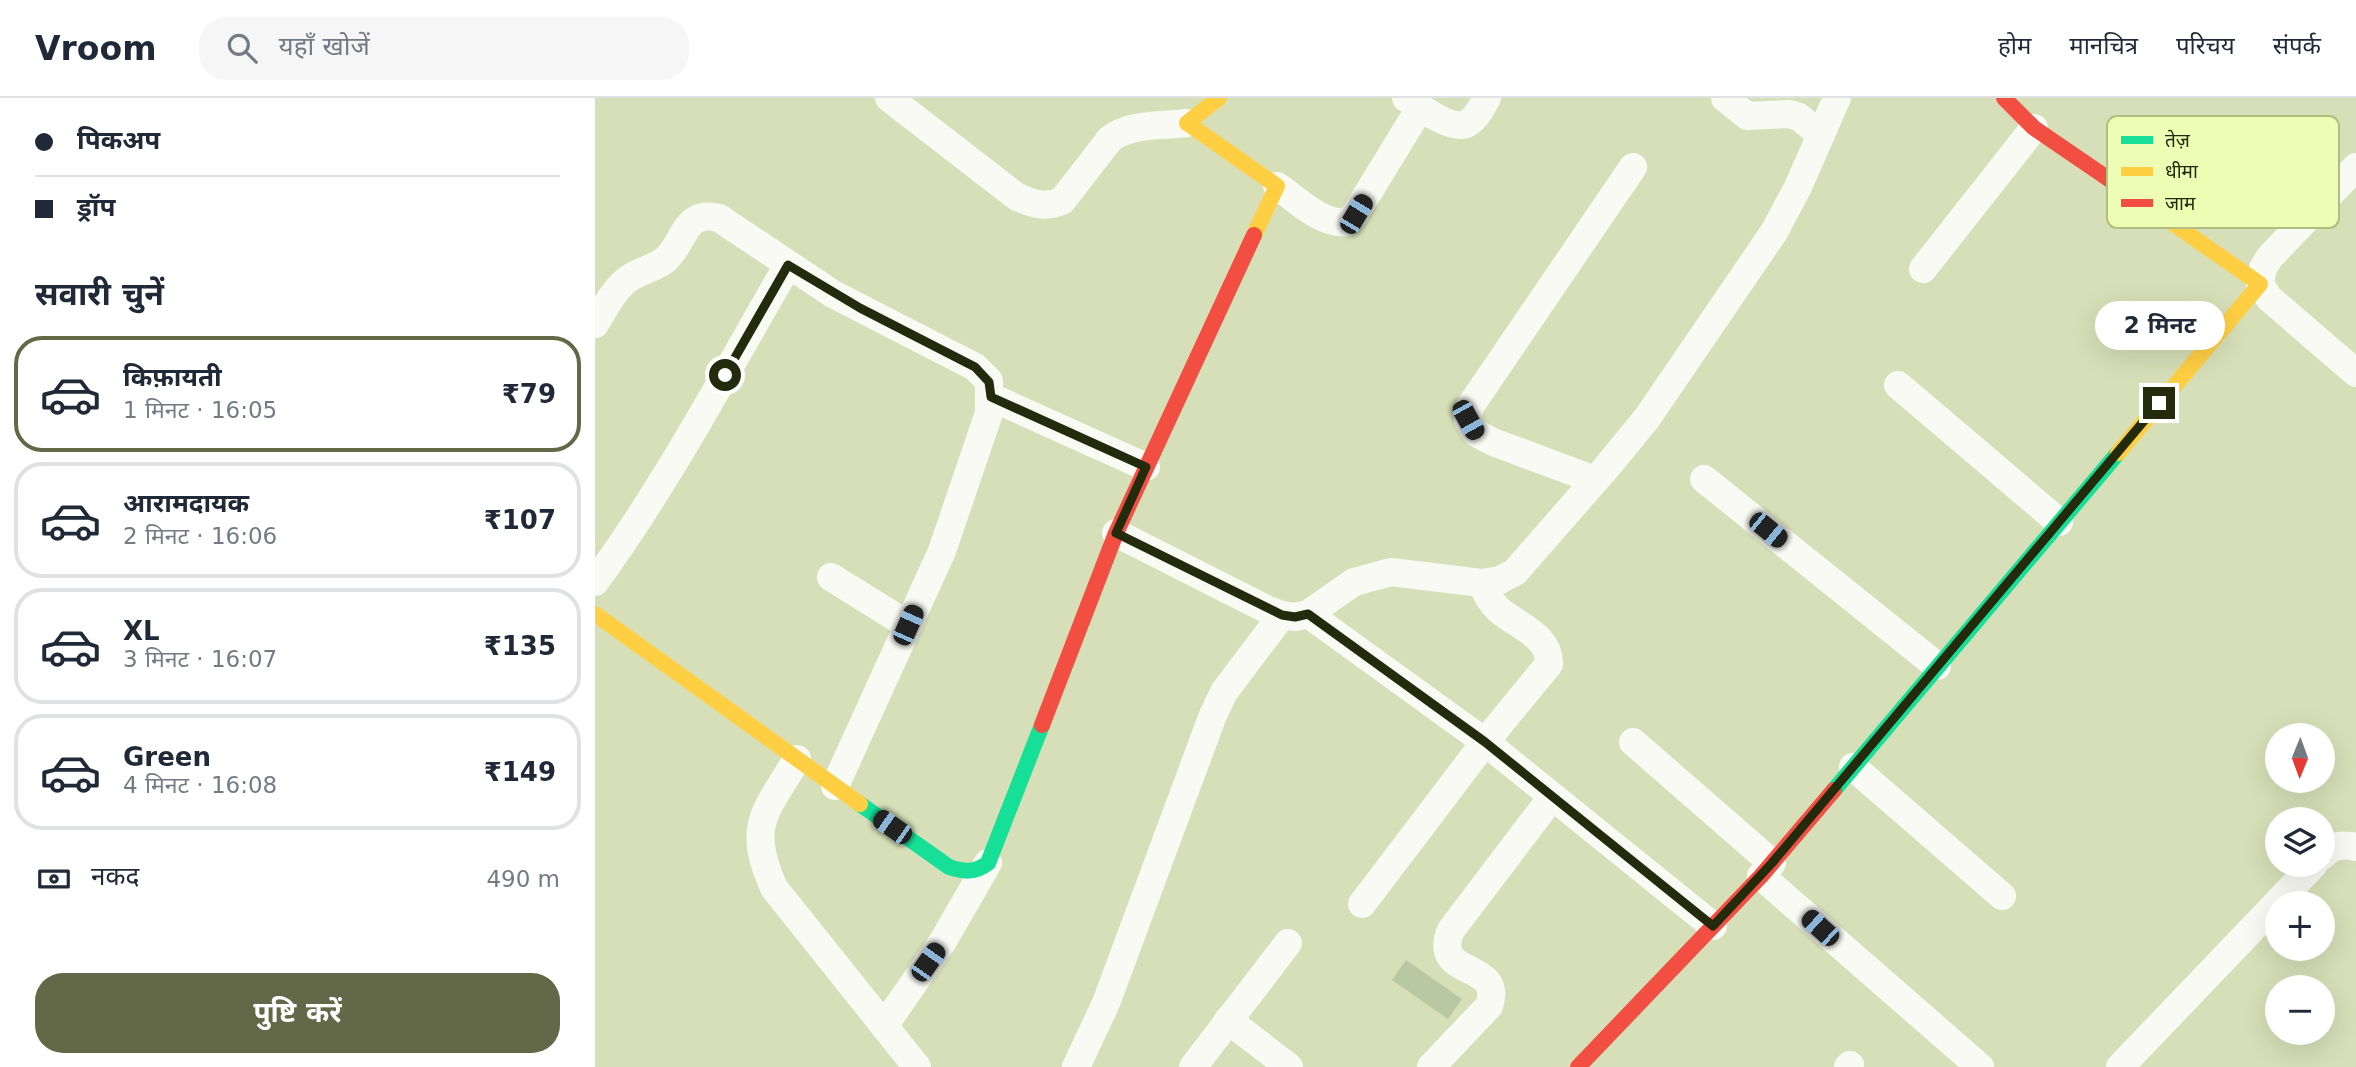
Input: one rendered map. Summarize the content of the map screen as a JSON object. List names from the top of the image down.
{
  "legend": ["तेज़", "धीमा", "जाम"],
  "north": "bottom",
  "page": {
    "header": "Vroom",
    "search": "यहाँ खोजें",
    "nav": [
      "होम",
      "मानचित्र",
      "परिचय",
      "संपर्क"
    ],
    "banner": ["पिकअप", "ड्रॉप"],
    "heading": "सवारी चुनें",
    "bubble": "2 मिनट",
    "list": [
      {
        "name": "किफ़ायती",
        "note": "1 मिनट · 16:05",
        "value": "₹79"
      },
      {
        "name": "आरामदायक",
        "note": "2 मिनट · 16:06",
        "value": "₹107"
      },
      {
        "name": "XL",
        "note": "3 मिनट · 16:07",
        "value": "₹135"
      },
      {
        "name": "Green",
        "note": "4 मिनट · 16:08",
        "value": "₹149"
      }
    ],
    "map_buttons": ["+", "−"],
    "pay": ["नकद", "490 m"],
    "buttons": "पुष्टि करें"
  }
}
